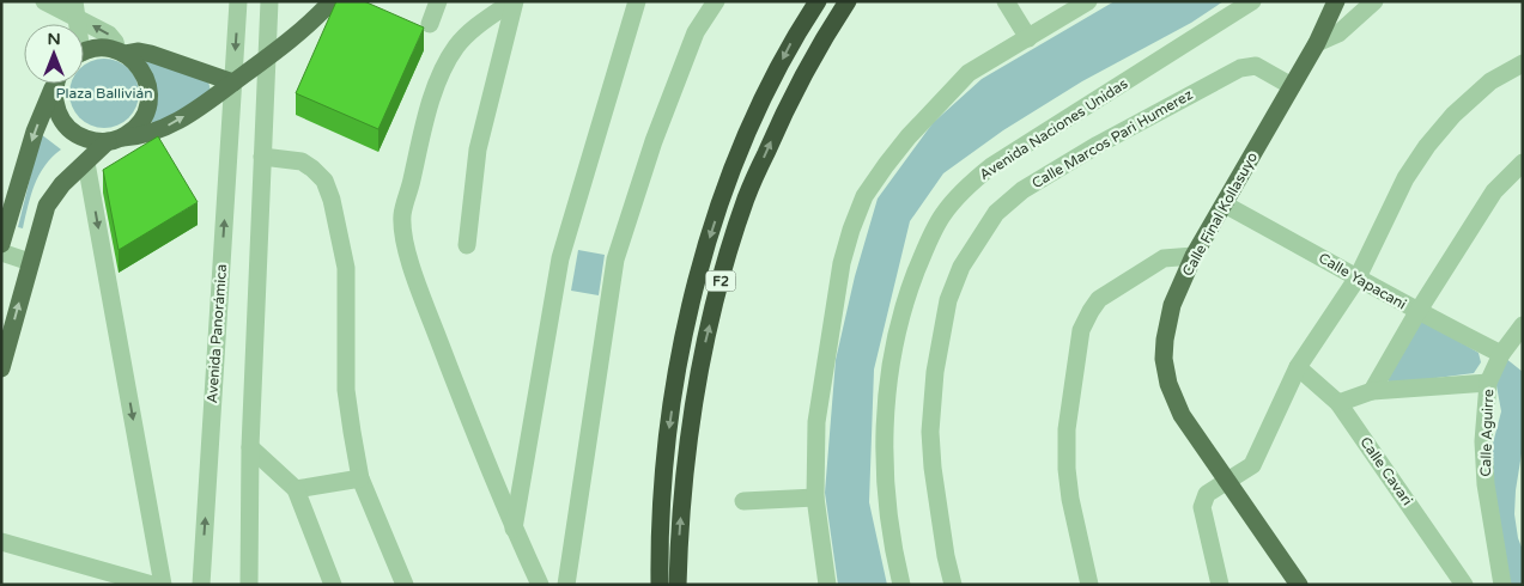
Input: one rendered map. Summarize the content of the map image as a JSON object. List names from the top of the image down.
{
  "streets": {
    "highway": ["F2"],
    "main road": ["Calle Final Kollasuyo"],
    "street": [
      "Avenida Naciones Unidas",
      "Calle Marcos Pari Humerez",
      "Calle Yapacani",
      "Avenida Panorámica",
      "Calle Aguirre",
      "Calle Cavari"
    ]
  },
  "crossings": [
    ["Calle Marcos Pari Humerez", "Calle Final Kollasuyo"],
    ["Calle Final Kollasuyo", "Calle Yapacani"],
    ["Calle Yapacani", "Calle Aguirre"]
  ],
  "parks": ["Plaza Ballivián"],
  "north": "top"
}
